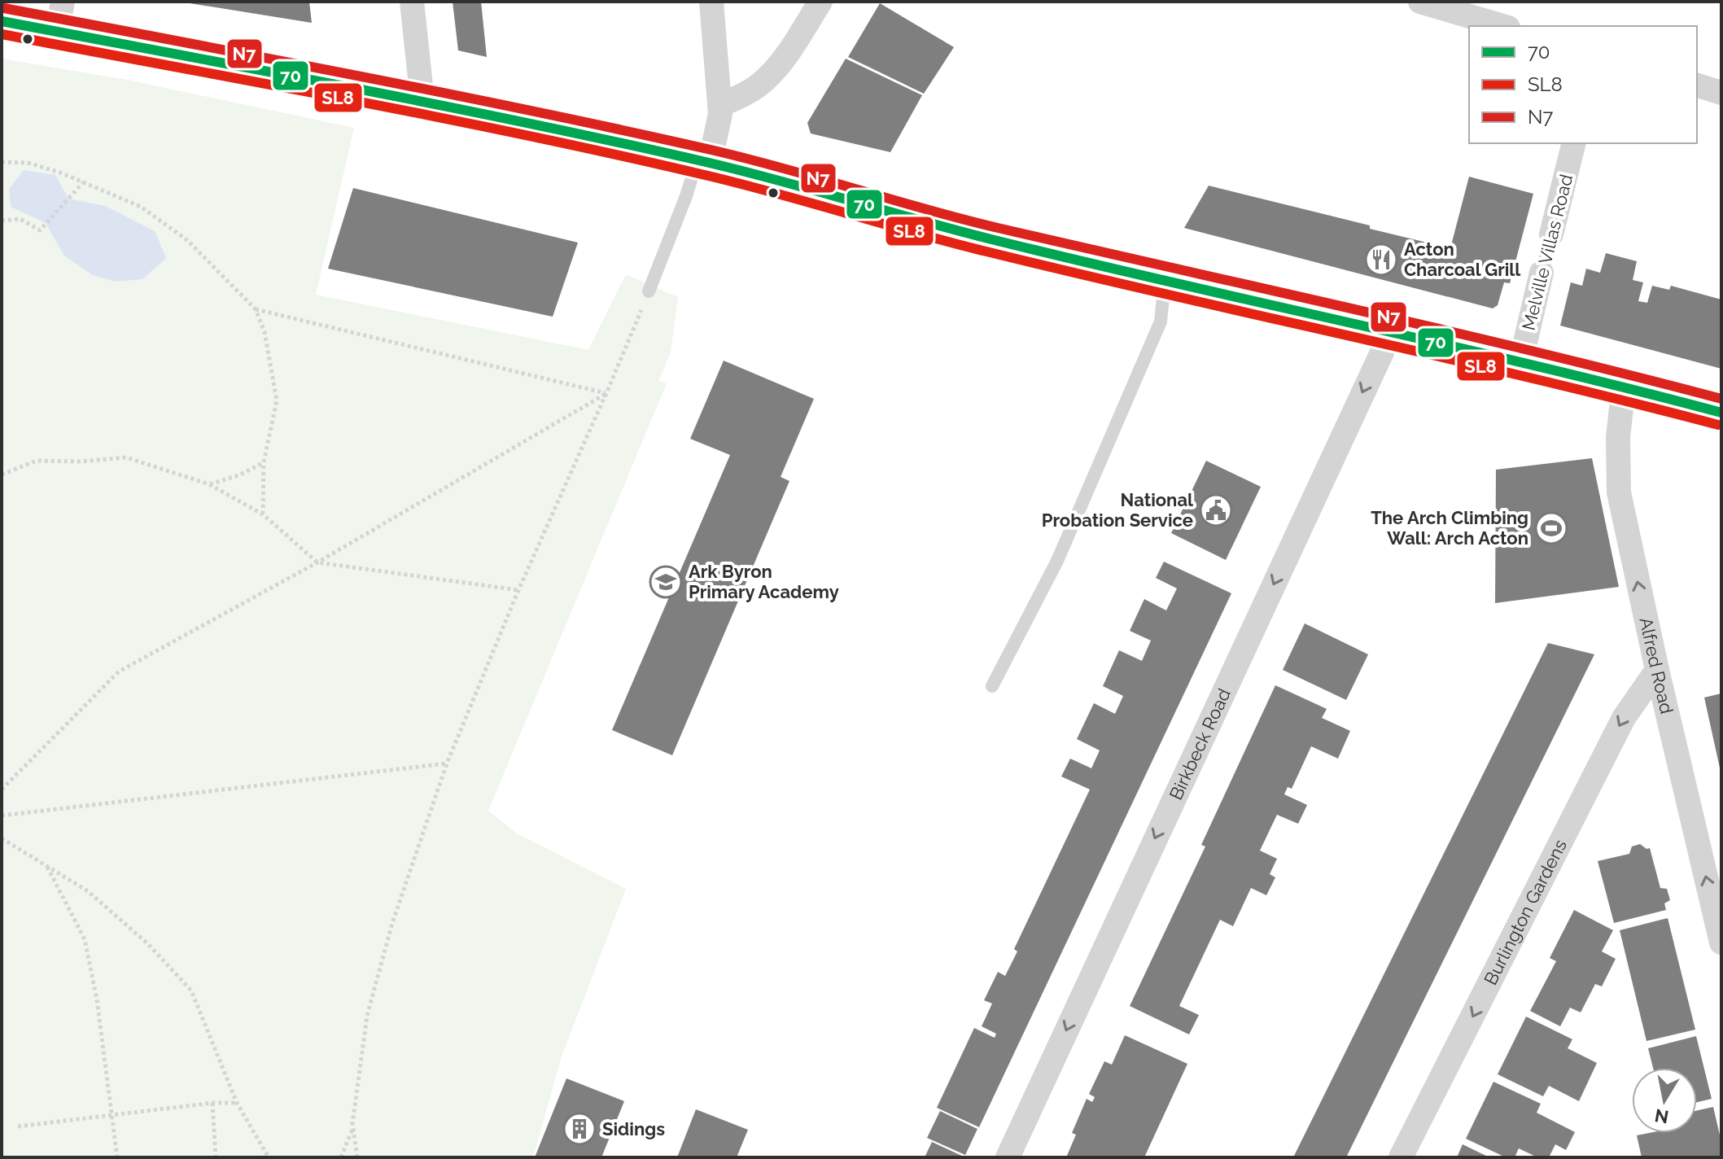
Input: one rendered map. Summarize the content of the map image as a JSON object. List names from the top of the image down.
{
  "streets": {
    "street": [
      "Melville Villas Road",
      "Alfred Road",
      "Birkbeck Road",
      "Burlington Gardens"
    ]
  },
  "crossings": [
    ["Alfred Road", "Burlington Gardens"]
  ],
  "one_way": ["Alfred Road", "Birkbeck Road", "Burlington Gardens"],
  "places": {
    "restaurant": ["Acton Charcoal Grill"],
    "public building": ["National Probation Service"],
    "sports": ["The Arch Climbing Wall: Arch Acton"],
    "school or university": ["Ark Byron Primary Academy"],
    "building": ["Sidings"]
  },
  "lines": ["transit line N7", "transit line 70", "transit line SL8"],
  "legend": ["70", "SL8", "N7"],
  "north": "bottom"
}
